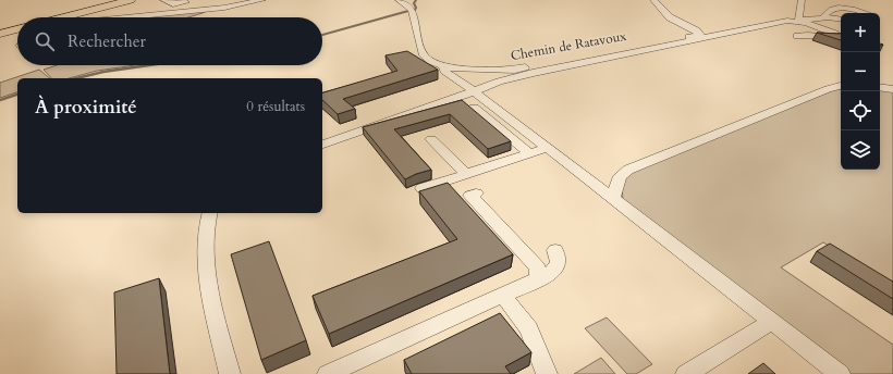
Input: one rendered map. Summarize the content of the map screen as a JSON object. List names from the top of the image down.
{
  "streets": {
    "street": ["Chemin de Ratavoux"]
  },
  "page": {
    "map_buttons": ["+", "−"],
    "search": "Rechercher",
    "heading": ["À proximité", "0 résultats"]
  }
}
